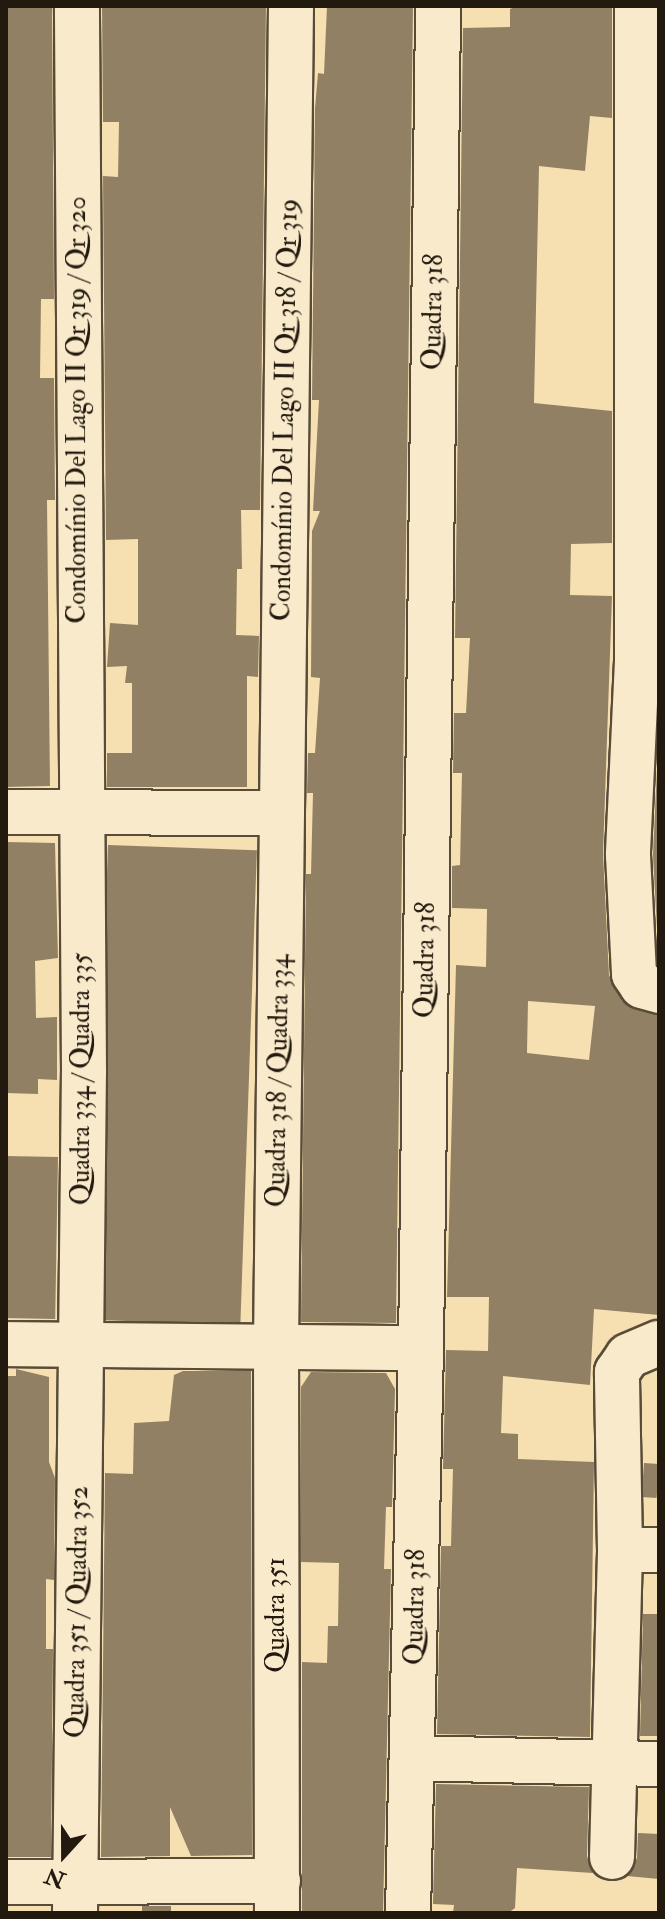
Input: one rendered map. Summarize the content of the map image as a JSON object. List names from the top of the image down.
{
  "streets": {
    "street": [
      "Quadra 318",
      "Condomínio Del Lago II Qr 319 / Qr 320",
      "Condomínio Del Lago II Qr 318 / Qr 319",
      "Quadra 334 / Quadra 335",
      "Quadra 318 / Quadra 334",
      "Quadra 351 / Quadra 352",
      "Quadra 351"
    ]
  },
  "crossings": [
    ["Condomínio Del Lago II Qr 319 / Qr 320", "Quadra 334 / Quadra 335"],
    ["Condomínio Del Lago II Qr 318 / Qr 319", "Quadra 318 / Quadra 334"],
    ["Quadra 334 / Quadra 335", "Quadra 351 / Quadra 352"],
    ["Quadra 318 / Quadra 334", "Quadra 351"]
  ],
  "north": "bottom"
}
